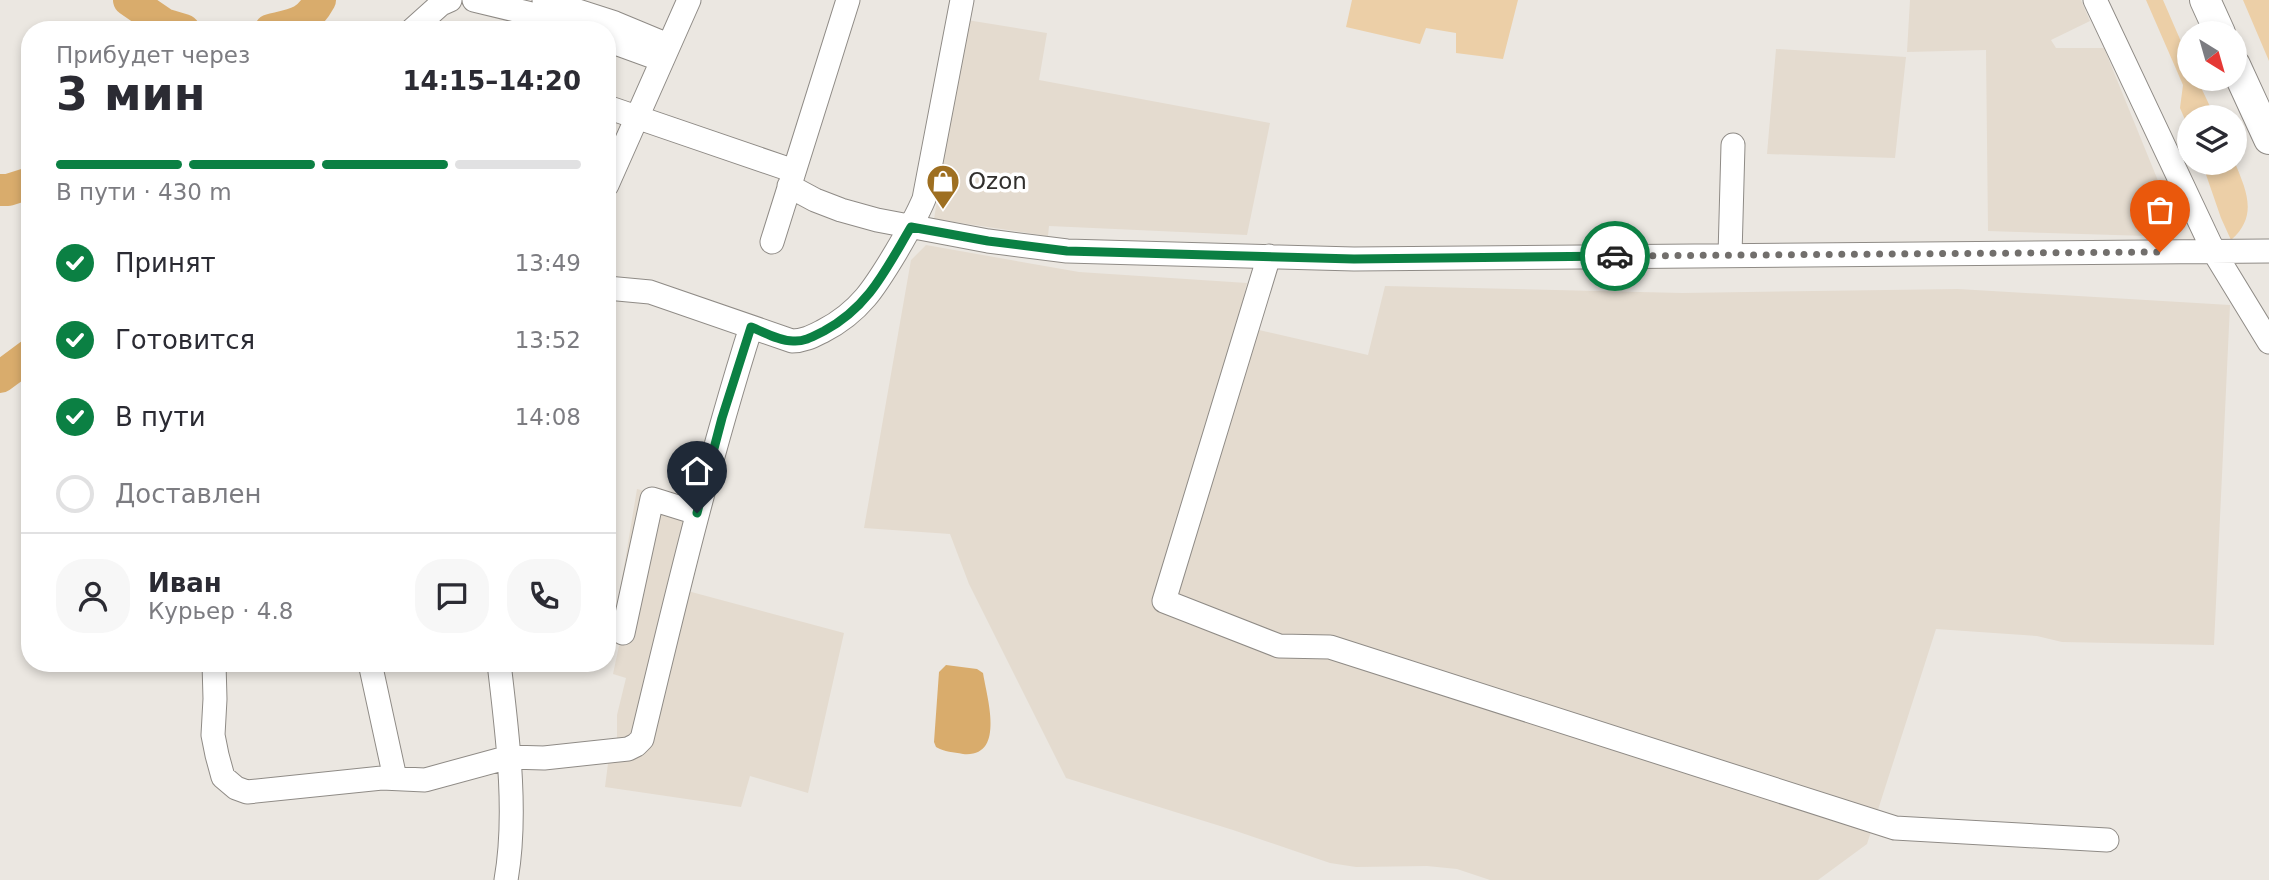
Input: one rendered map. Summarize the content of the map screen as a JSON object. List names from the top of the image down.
{
  "places": {
    "shop": ["Ozon"]
  },
  "north": "bottom right",
  "page": {
    "heading": ["3 мин", "Прибудет через", "14:15–14:20"],
    "panel": ["Иван", "Курьер · 4.8"],
    "bar": "В пути · 430 m",
    "list": [
      ["Принят", "13:49"],
      ["Готовится", "13:52"],
      ["В пути", "14:08"],
      "Доставлен"
    ]
  }
}
